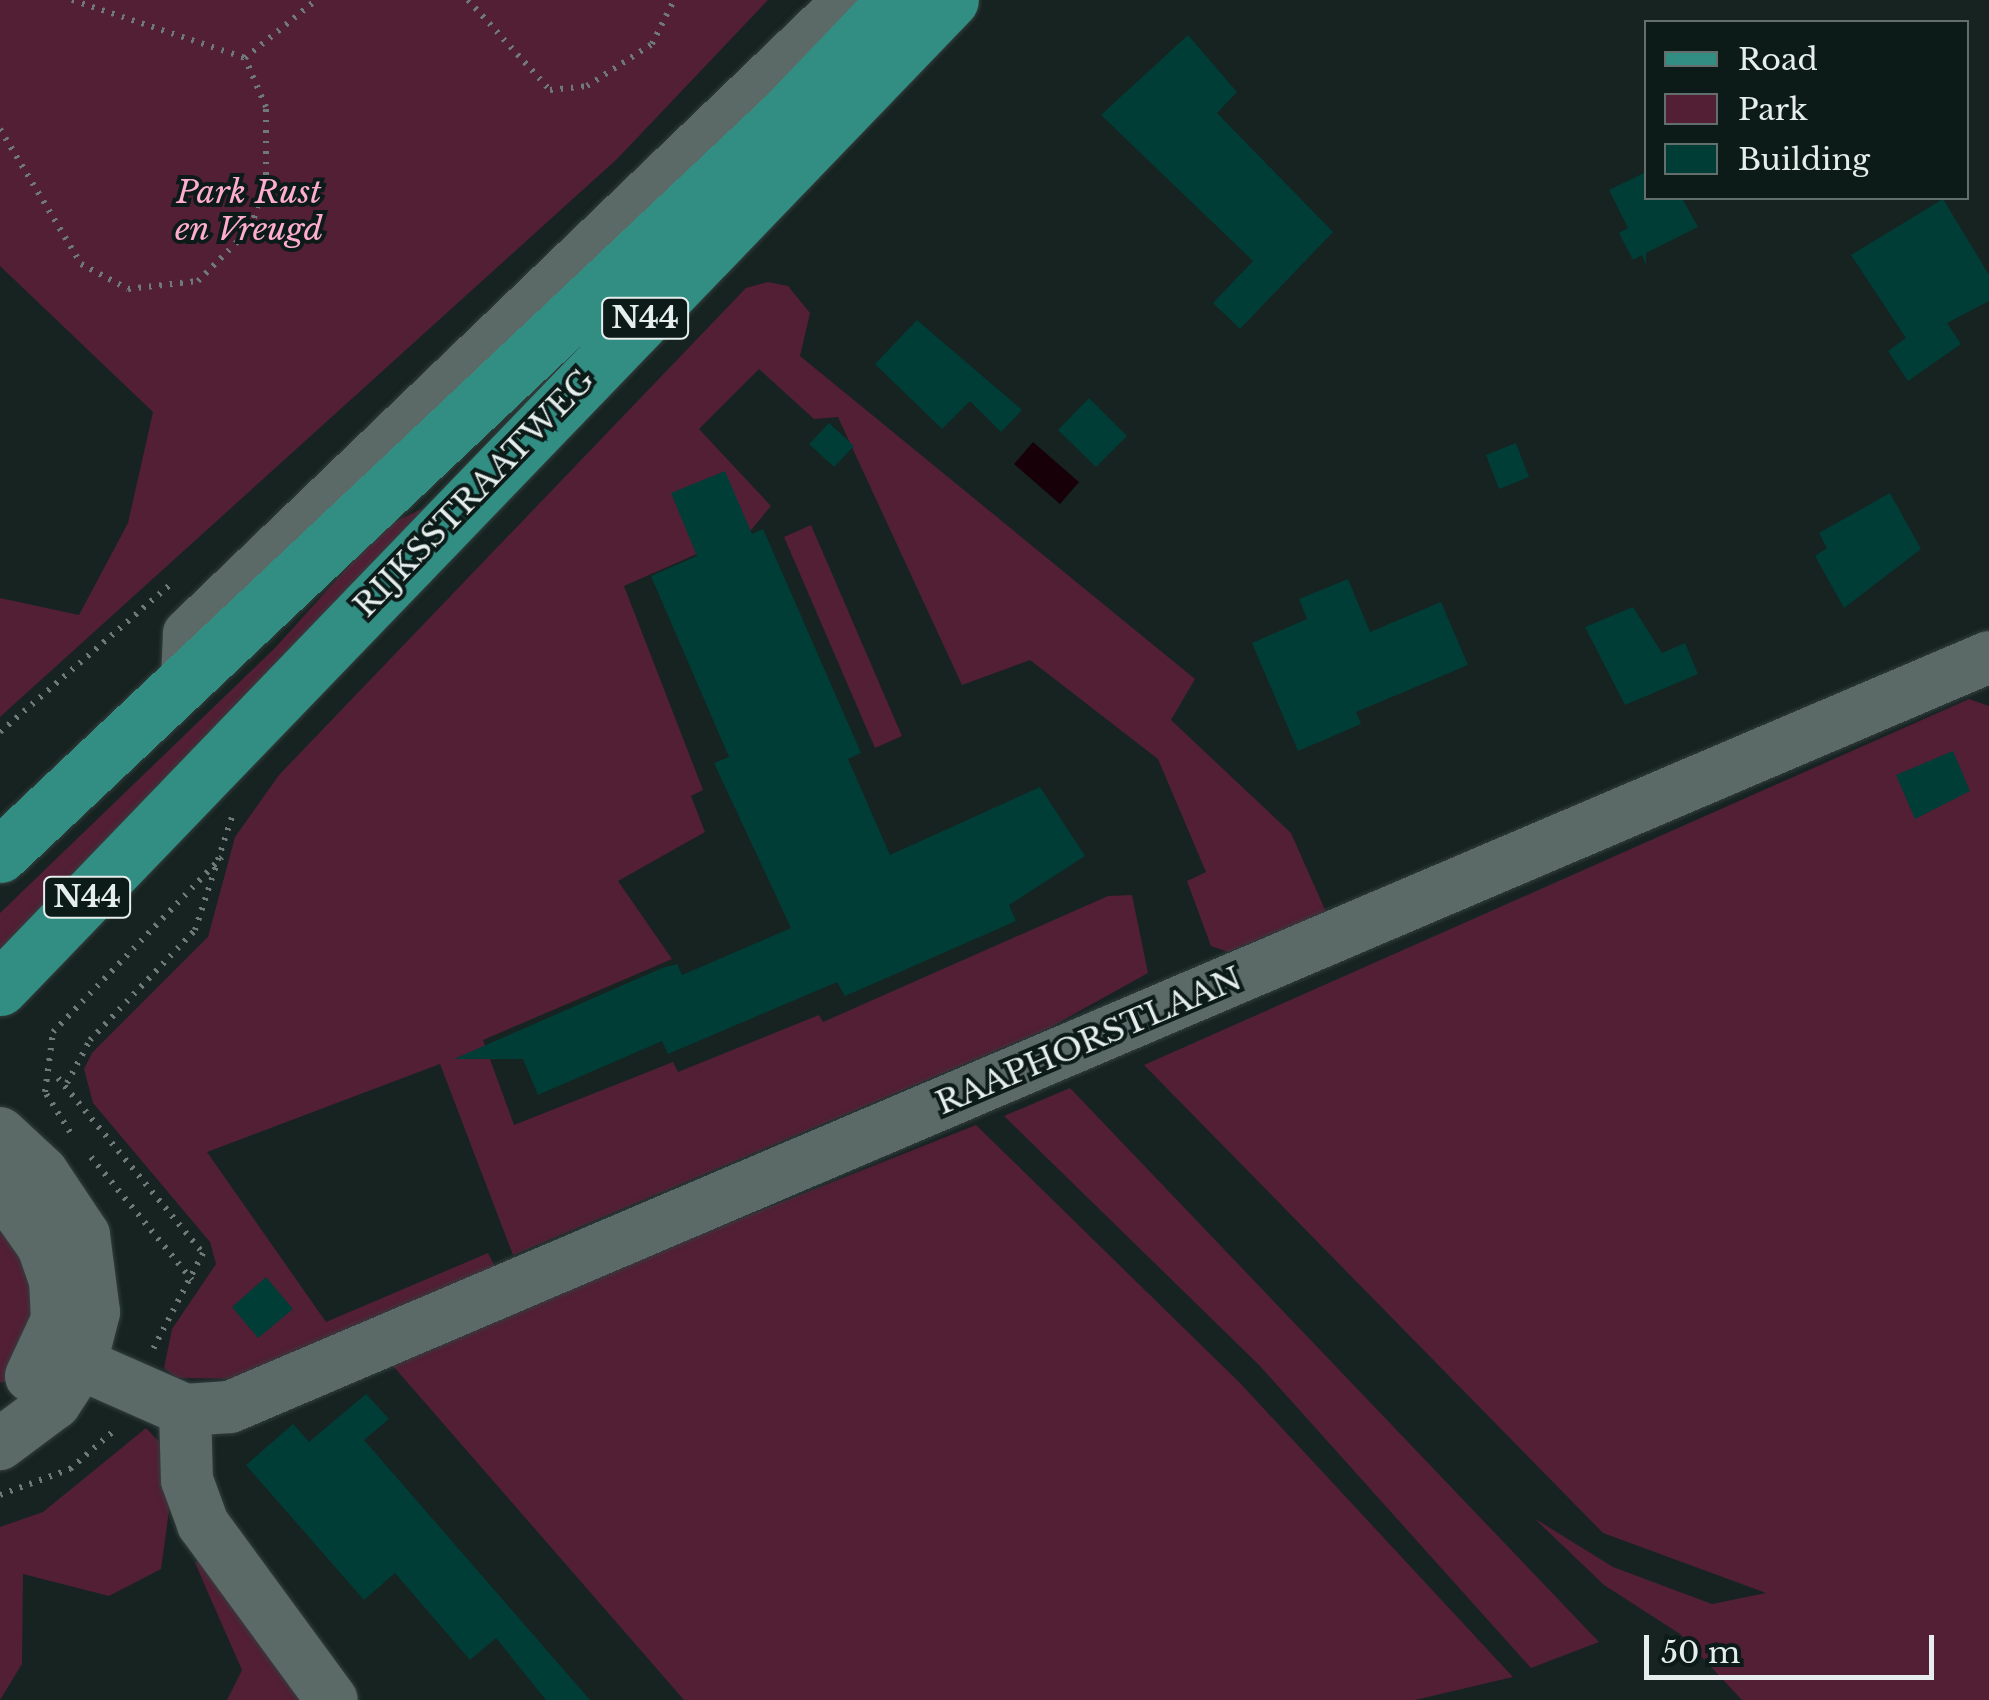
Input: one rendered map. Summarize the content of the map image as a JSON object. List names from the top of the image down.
{
  "streets": {
    "main road": ["N44", "RIJKSSTRAATWEG"],
    "street": ["RAAPHORSTLAAN"]
  },
  "crossings": [
    ["N44", "RIJKSSTRAATWEG"]
  ],
  "parks": ["Park Rust en Vreugd"],
  "legend": ["Road", "Park", "Building"],
  "scale_bar": "50 m"
}
